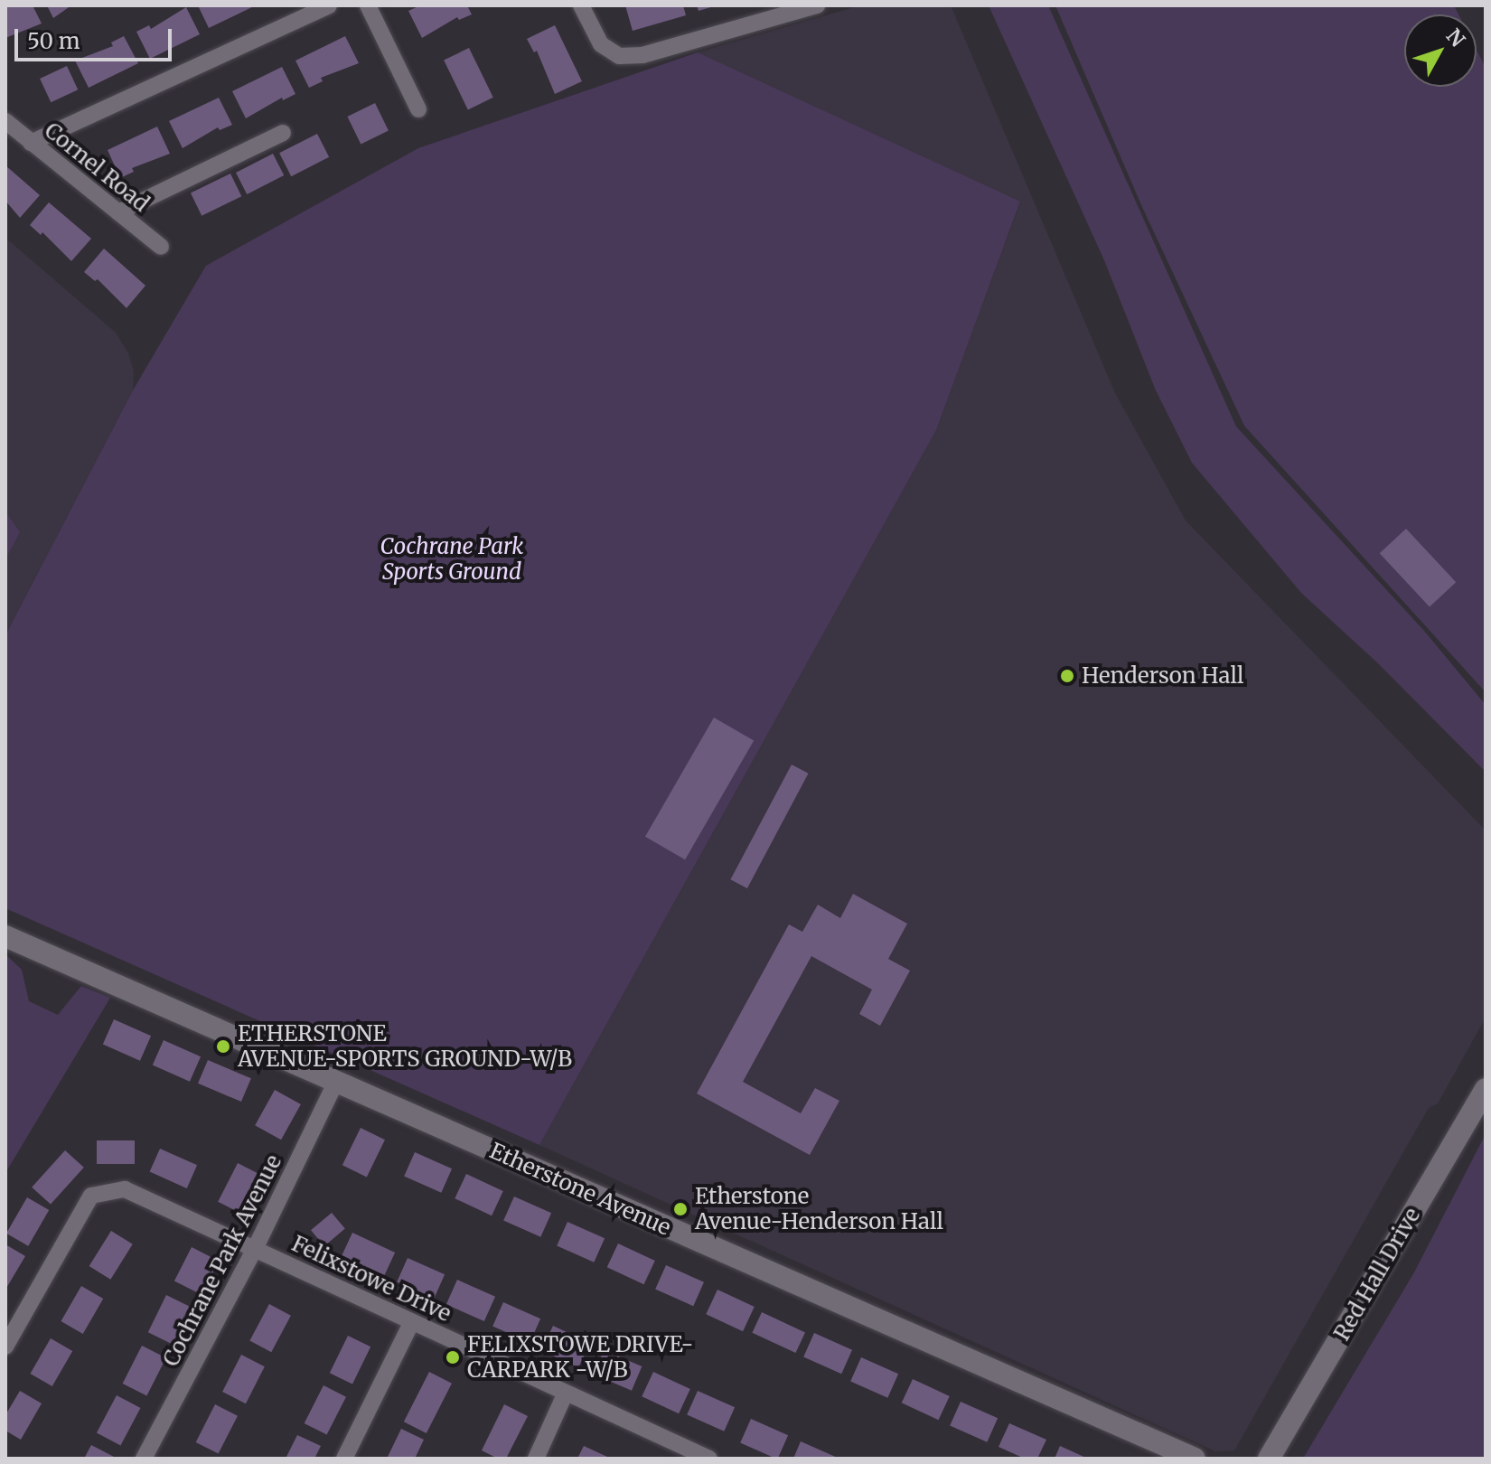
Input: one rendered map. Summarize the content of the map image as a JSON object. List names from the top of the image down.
{
  "streets": {
    "street": [
      "Cornel Road",
      "Etherstone Avenue",
      "Cochrane Park Avenue",
      "Red Hall Drive",
      "Felixstowe Drive"
    ]
  },
  "crossings": [
    ["Etherstone Avenue", "Cochrane Park Avenue"],
    ["Cochrane Park Avenue", "Felixstowe Drive"]
  ],
  "parks": ["Cochrane Park Sports Ground"],
  "places": [
    "Henderson Hall",
    "ETHERSTONE AVENUE-SPORTS GROUND-W/B",
    "Etherstone Avenue-Henderson Hall",
    "FELIXSTOWE DRIVE- CARPARK -W/B"
  ],
  "scale_bar": "50 m",
  "north": "top right"
}
